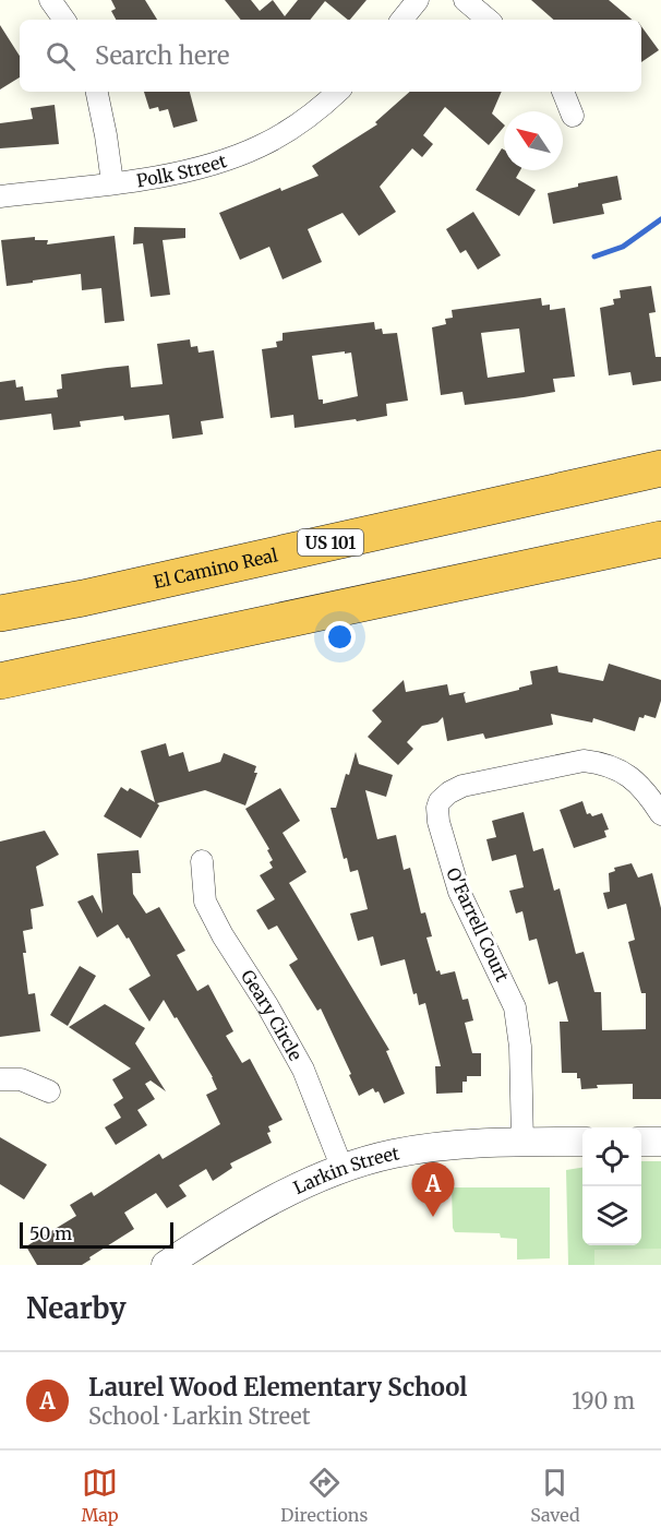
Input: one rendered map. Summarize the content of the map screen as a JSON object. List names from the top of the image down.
{
  "streets": {
    "highway": ["US 101", "El Camino Real"],
    "street": [
      "Polk Street",
      "O'Farrell Court",
      "Geary Circle",
      "Larkin Street"
    ]
  },
  "crossings": [
    ["O'Farrell Court", "Larkin Street"],
    ["Geary Circle", "Larkin Street"]
  ],
  "scale_bar": "50 m",
  "north": "top left",
  "page": {
    "search": "Search here",
    "pins": "A",
    "scale": "50 m",
    "heading": "Nearby",
    "list": [
      {
        "mark": "A",
        "name": "Laurel Wood Elementary School",
        "note": "School · Larkin Street",
        "value": "190 m"
      }
    ],
    "nav": ["Map", "Directions", "Saved"]
  }
}
